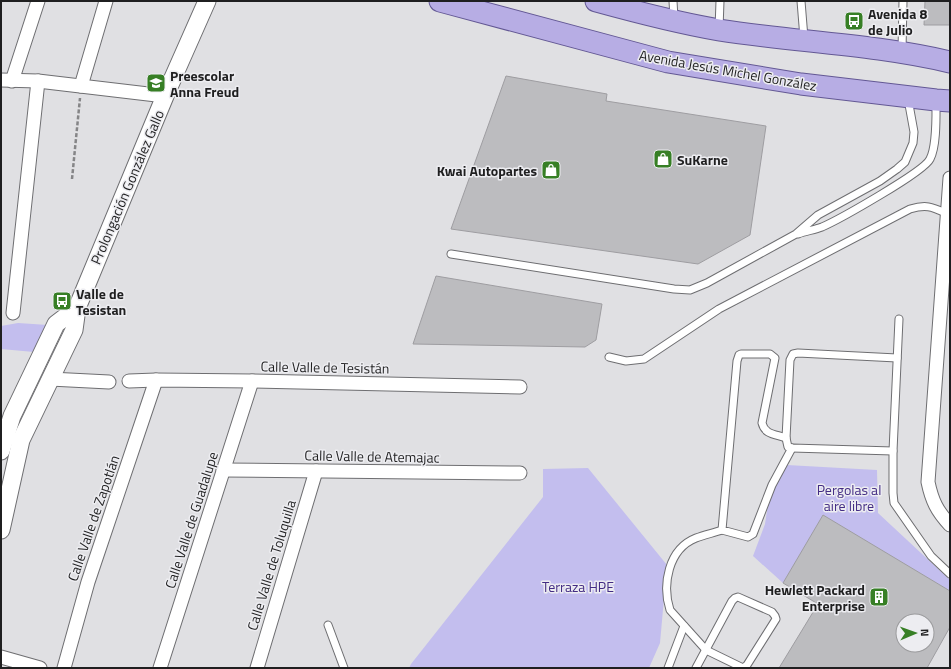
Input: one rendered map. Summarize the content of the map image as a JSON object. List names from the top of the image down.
{
  "streets": {
    "main road": ["Avenida Jesús Michel González"],
    "street": [
      "Prolongación González Gallo",
      "Calle Valle de Tesistán",
      "Calle Valle de Atemajac",
      "Calle Valle de Zapotlán",
      "Calle Valle de Guadalupe",
      "Calle Valle de Toluquilla"
    ]
  },
  "crossings": [
    ["Calle Valle de Tesistán", "Calle Valle de Zapotlán"],
    ["Calle Valle de Tesistán", "Calle Valle de Guadalupe"],
    ["Calle Valle de Atemajac", "Calle Valle de Guadalupe"],
    ["Calle Valle de Atemajac", "Calle Valle de Toluquilla"]
  ],
  "parks": ["Pergolas al aire libre", "Terraza HPE"],
  "places": {
    "bus stop": ["Avenida 8 de Julio", "Valle de Tesistan"],
    "school or university": ["Preescolar Anna Freud"],
    "shop": ["SuKarne", "Kwai Autopartes"],
    "building": ["Hewlett Packard Enterprise"]
  },
  "north": "right"
}
